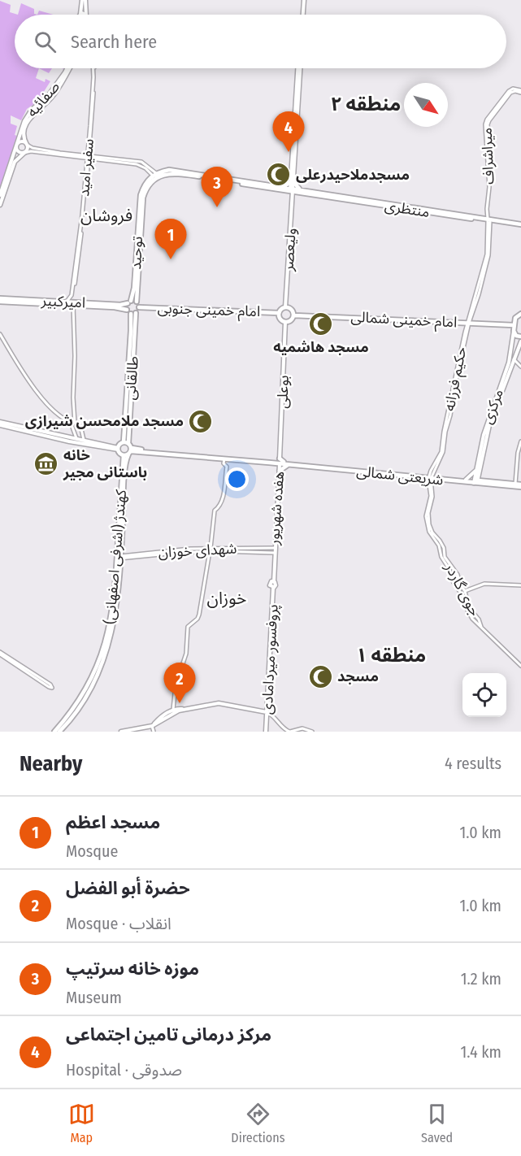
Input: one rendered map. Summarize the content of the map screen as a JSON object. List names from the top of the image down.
{
  "streets": {
    "main road": [
      "صفائیه",
      "منتظری",
      "ولیعصر",
      "توحید",
      "امیرکبیر",
      "امام خمینی جنوبی",
      "امام خمینی شمالی",
      "طالقانی",
      "بوعلی",
      "مرکزی",
      "شریعتی شمالی",
      "هفده شهریور",
      "کهندژ (اشرفی اصفهانی)",
      "پروفسور میردامادی"
    ],
    "street": [
      "میراشراف",
      "سفیر امید",
      "حکیم فرزانه",
      "شهدای خوزان",
      "جوی گاردر"
    ]
  },
  "crossings": [
    ["میراشراف", "منتظری"],
    ["میراشراف", "حکیم فرزانه"],
    ["سفیر امید", "امیرکبیر"],
    ["منتظری", "ولیعصر"],
    ["منتظری", "توحید"],
    ["منتظری", "حکیم فرزانه"],
    ["ولیعصر", "توحید"],
    ["ولیعصر", "امام خمینی جنوبی"],
    ["ولیعصر", "امام خمینی شمالی"],
    ["ولیعصر", "بوعلی"],
    ["توحید", "امیرکبیر"],
    ["امام خمینی جنوبی", "امام خمینی شمالی"],
    ["امام خمینی جنوبی", "بوعلی"],
    ["امام خمینی شمالی", "حکیم فرزانه"],
    ["امام خمینی شمالی", "بوعلی"],
    ["حکیم فرزانه", "شریعتی شمالی"],
    ["حکیم فرزانه", "جوی گاردر"],
    ["بوعلی", "شریعتی شمالی"],
    ["بوعلی", "هفده شهریور"],
    ["مرکزی", "شریعتی شمالی"],
    ["شریعتی شمالی", "هفده شهریور"],
    ["شریعتی شمالی", "جوی گاردر"],
    ["هفده شهریور", "شهدای خوزان"],
    ["هفده شهریور", "پروفسور میردامادی"],
    ["شهدای خوزان", "کهندژ (اشرفی اصفهانی)"]
  ],
  "districts": [
    "منطقه ۲",
    "فروشان",
    "خوزان",
    "منطقه ۱"
  ],
  "places": {
    "mosque": [
      "مسجدملاحیدرعلی",
      "مسجد هاشمیه",
      "مسجد ملامحسن شیرازی",
      "مسجد"
    ],
    "museum": ["خانه باستانی مجیر"]
  },
  "north": "bottom right",
  "page": {
    "search": "Search here",
    "pins": [
      "4",
      "3",
      "1",
      "2"
    ],
    "heading": ["Nearby", "4 results"],
    "list": [
      {
        "mark": "1",
        "name": "مسجد اعظم",
        "note": "Mosque",
        "value": "1.0 km"
      },
      {
        "mark": "2",
        "name": "حضرة أبو الفضل",
        "note": "Mosque · انقلاب",
        "value": "1.0 km"
      },
      {
        "mark": "3",
        "name": "موزه خانه سرتیپ",
        "note": "Museum",
        "value": "1.2 km"
      },
      {
        "mark": "4",
        "name": "مرکز درمانی تامین اجتماعی",
        "note": "Hospital · صدوقی",
        "value": "1.4 km"
      }
    ],
    "nav": ["Map", "Directions", "Saved"]
  }
}
